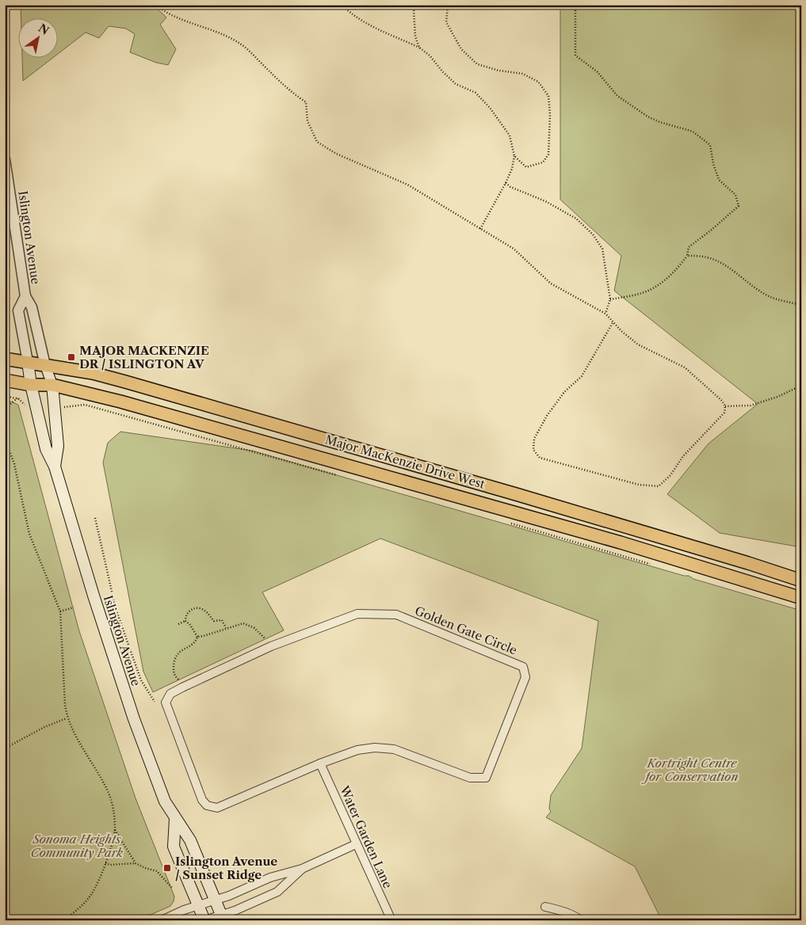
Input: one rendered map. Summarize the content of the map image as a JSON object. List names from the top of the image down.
{
  "streets": {
    "main road": ["Islington Avenue", "Major MacKenzie Drive West"],
    "street": ["Golden Gate Circle", "Water Garden Lane"]
  },
  "crossings": [
    ["Islington Avenue", "Major MacKenzie Drive West"],
    ["Golden Gate Circle", "Water Garden Lane"]
  ],
  "parks": ["Kortright Centre for Conservation", "Sonoma Heights Community Park"],
  "places": {
    "transit": ["MAJOR MACKENZIE DR / ISLINGTON AV", "Islington Avenue / Sunset Ridge"]
  },
  "north": "top right"
}
